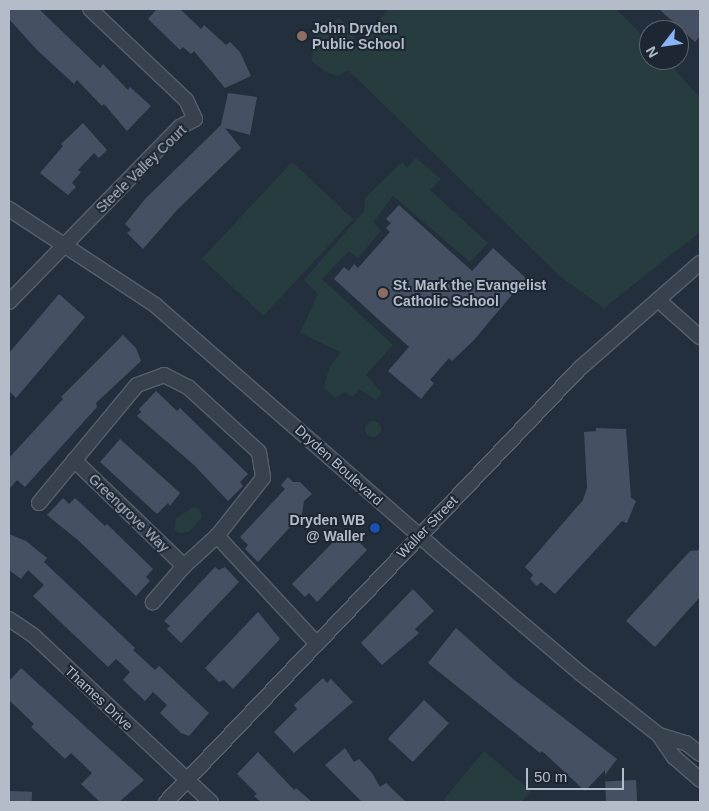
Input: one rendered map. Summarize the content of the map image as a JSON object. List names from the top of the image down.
{
  "streets": {
    "street": [
      "Steele Valley Court",
      "Dryden Boulevard",
      "Greengrove Way",
      "Waller Street",
      "Thames Drive"
    ]
  },
  "crossings": [
    ["Steele Valley Court", "Dryden Boulevard"],
    ["Dryden Boulevard", "Waller Street"],
    ["Waller Street", "Thames Drive"]
  ],
  "places": ["John Dryden Public School", "St. Mark the Evangelist Catholic School", "Dryden WB @ Waller"],
  "scale_bar": "50 m",
  "north": "bottom left"
}
